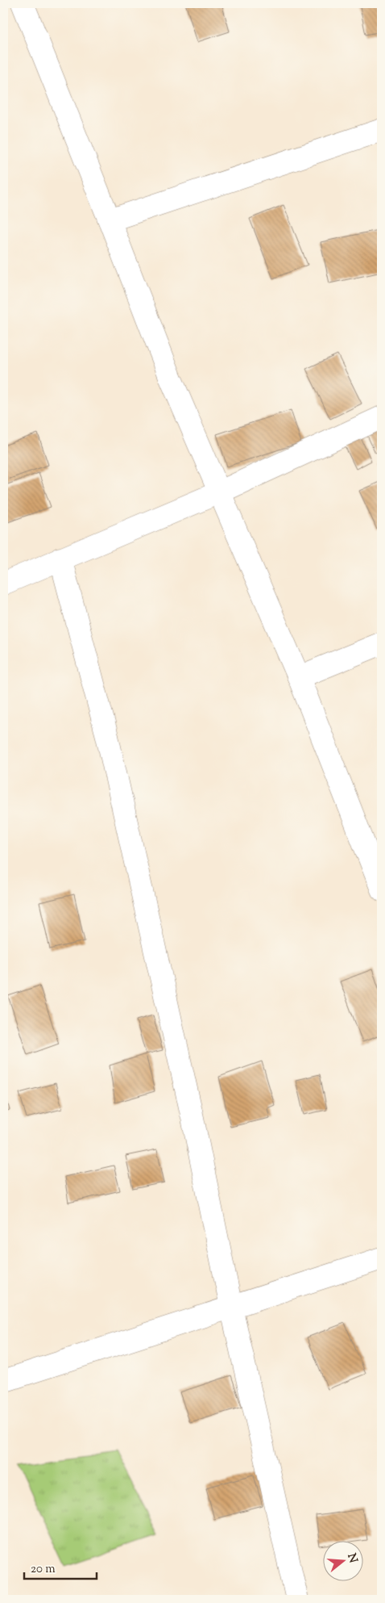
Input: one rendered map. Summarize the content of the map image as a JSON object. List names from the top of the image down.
{
  "scale_bar": "20 m",
  "north": "right"
}
